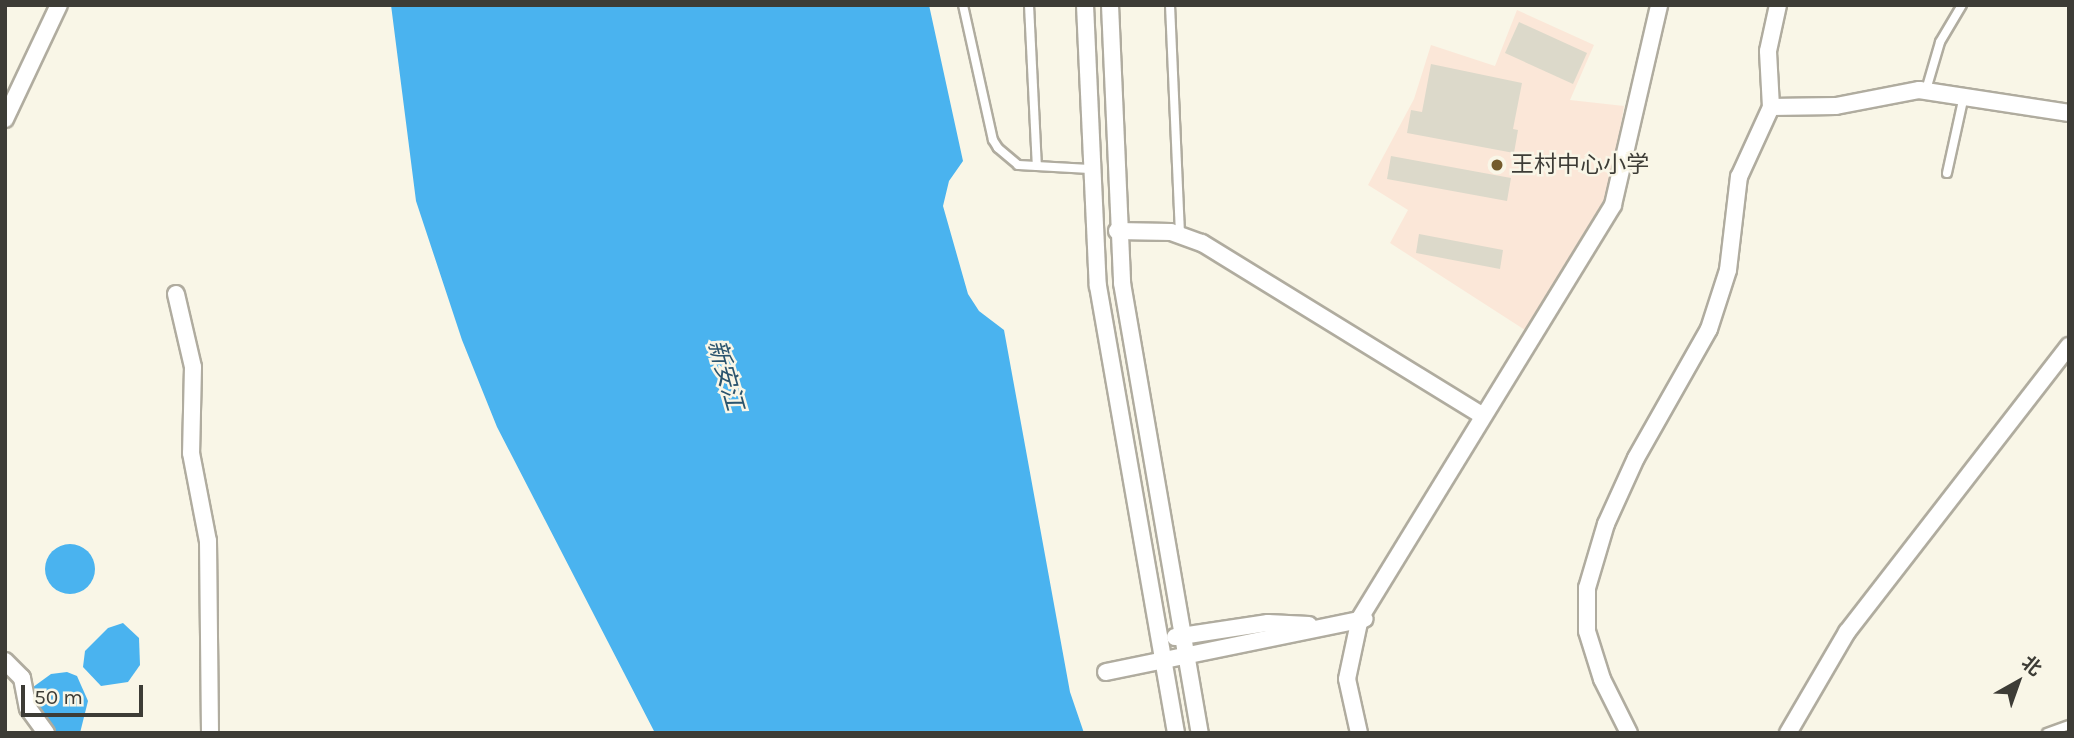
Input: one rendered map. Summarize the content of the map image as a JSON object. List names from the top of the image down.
{
  "water": ["新安江"],
  "places": ["王村中心小学"],
  "scale_bar": "50 m",
  "north": "top right"
}
